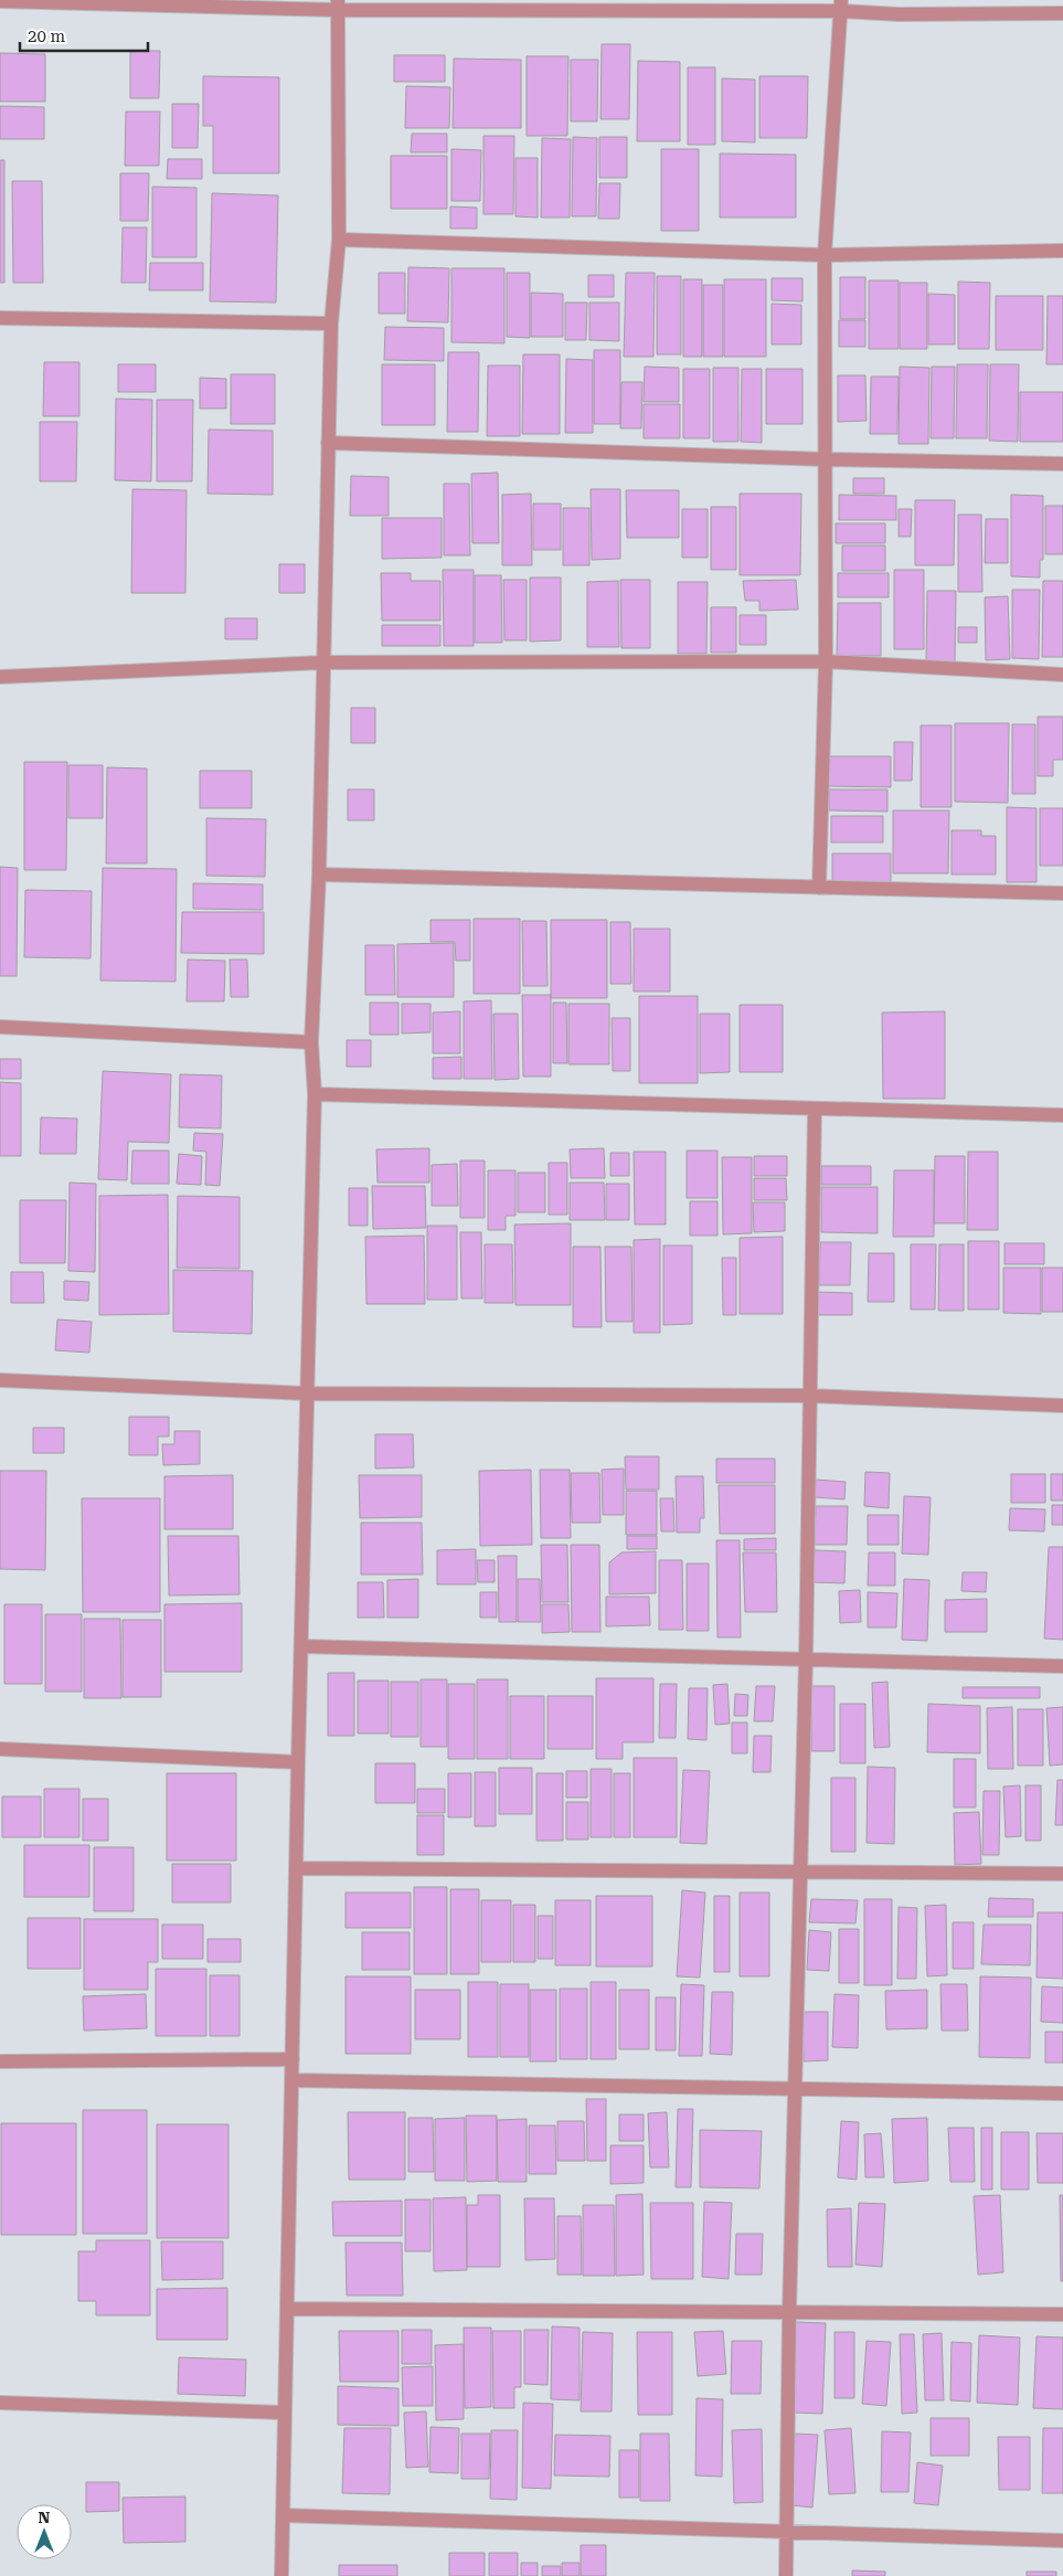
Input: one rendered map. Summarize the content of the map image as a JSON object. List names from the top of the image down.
{
  "scale_bar": "20 m",
  "north": "top"
}
